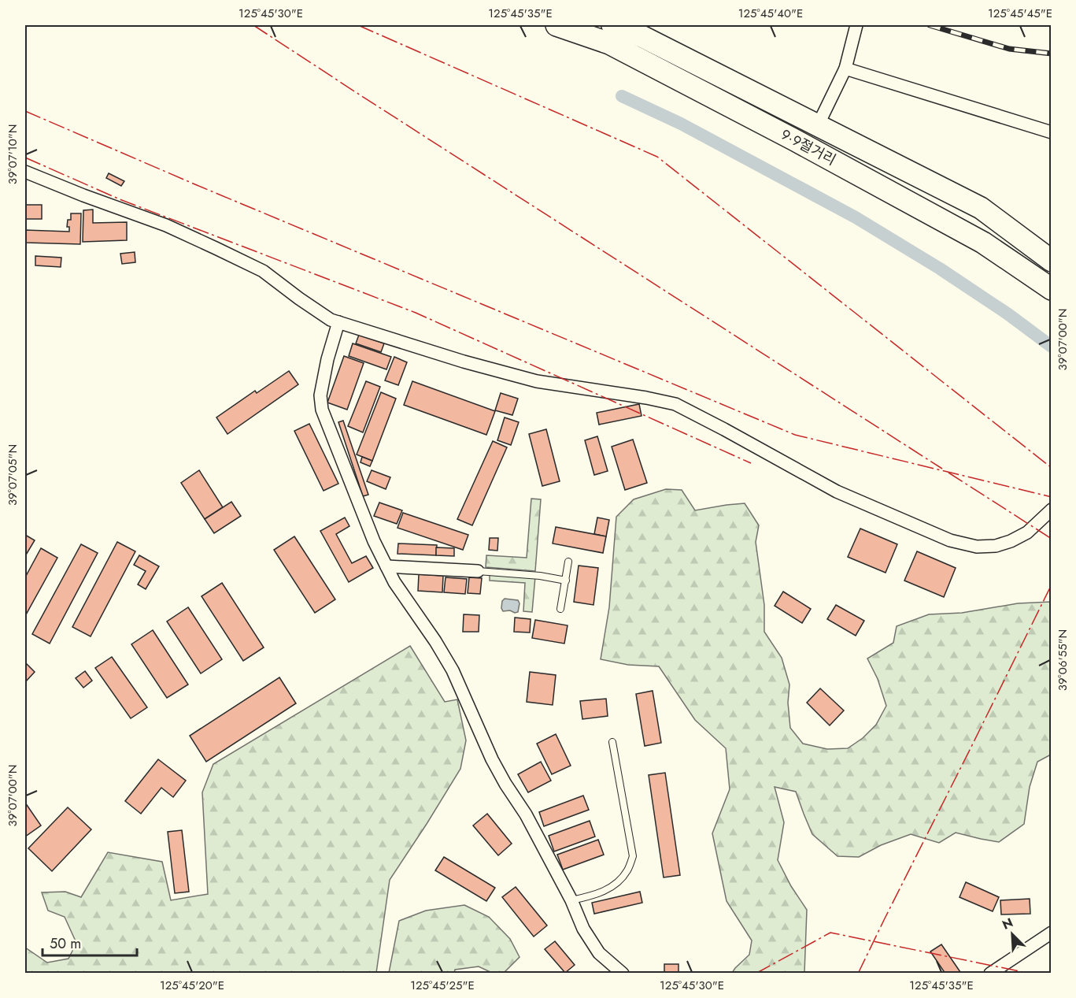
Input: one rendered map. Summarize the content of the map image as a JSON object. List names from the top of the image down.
{
  "streets": {
    "highway": ["9·9절거리"]
  },
  "scale_bar": "50 m",
  "north": "top left",
  "coordinates": [
    "125°45'30\"E",
    "125°45'35\"E",
    "125°45'40\"E",
    "125°45'45\"E",
    "39°07'10\"N",
    "39°07'00\"N",
    "39°07'05\"N",
    "39°06'55\"N",
    "125°45'20\"E",
    "125°45'25\"E"
  ]
}
